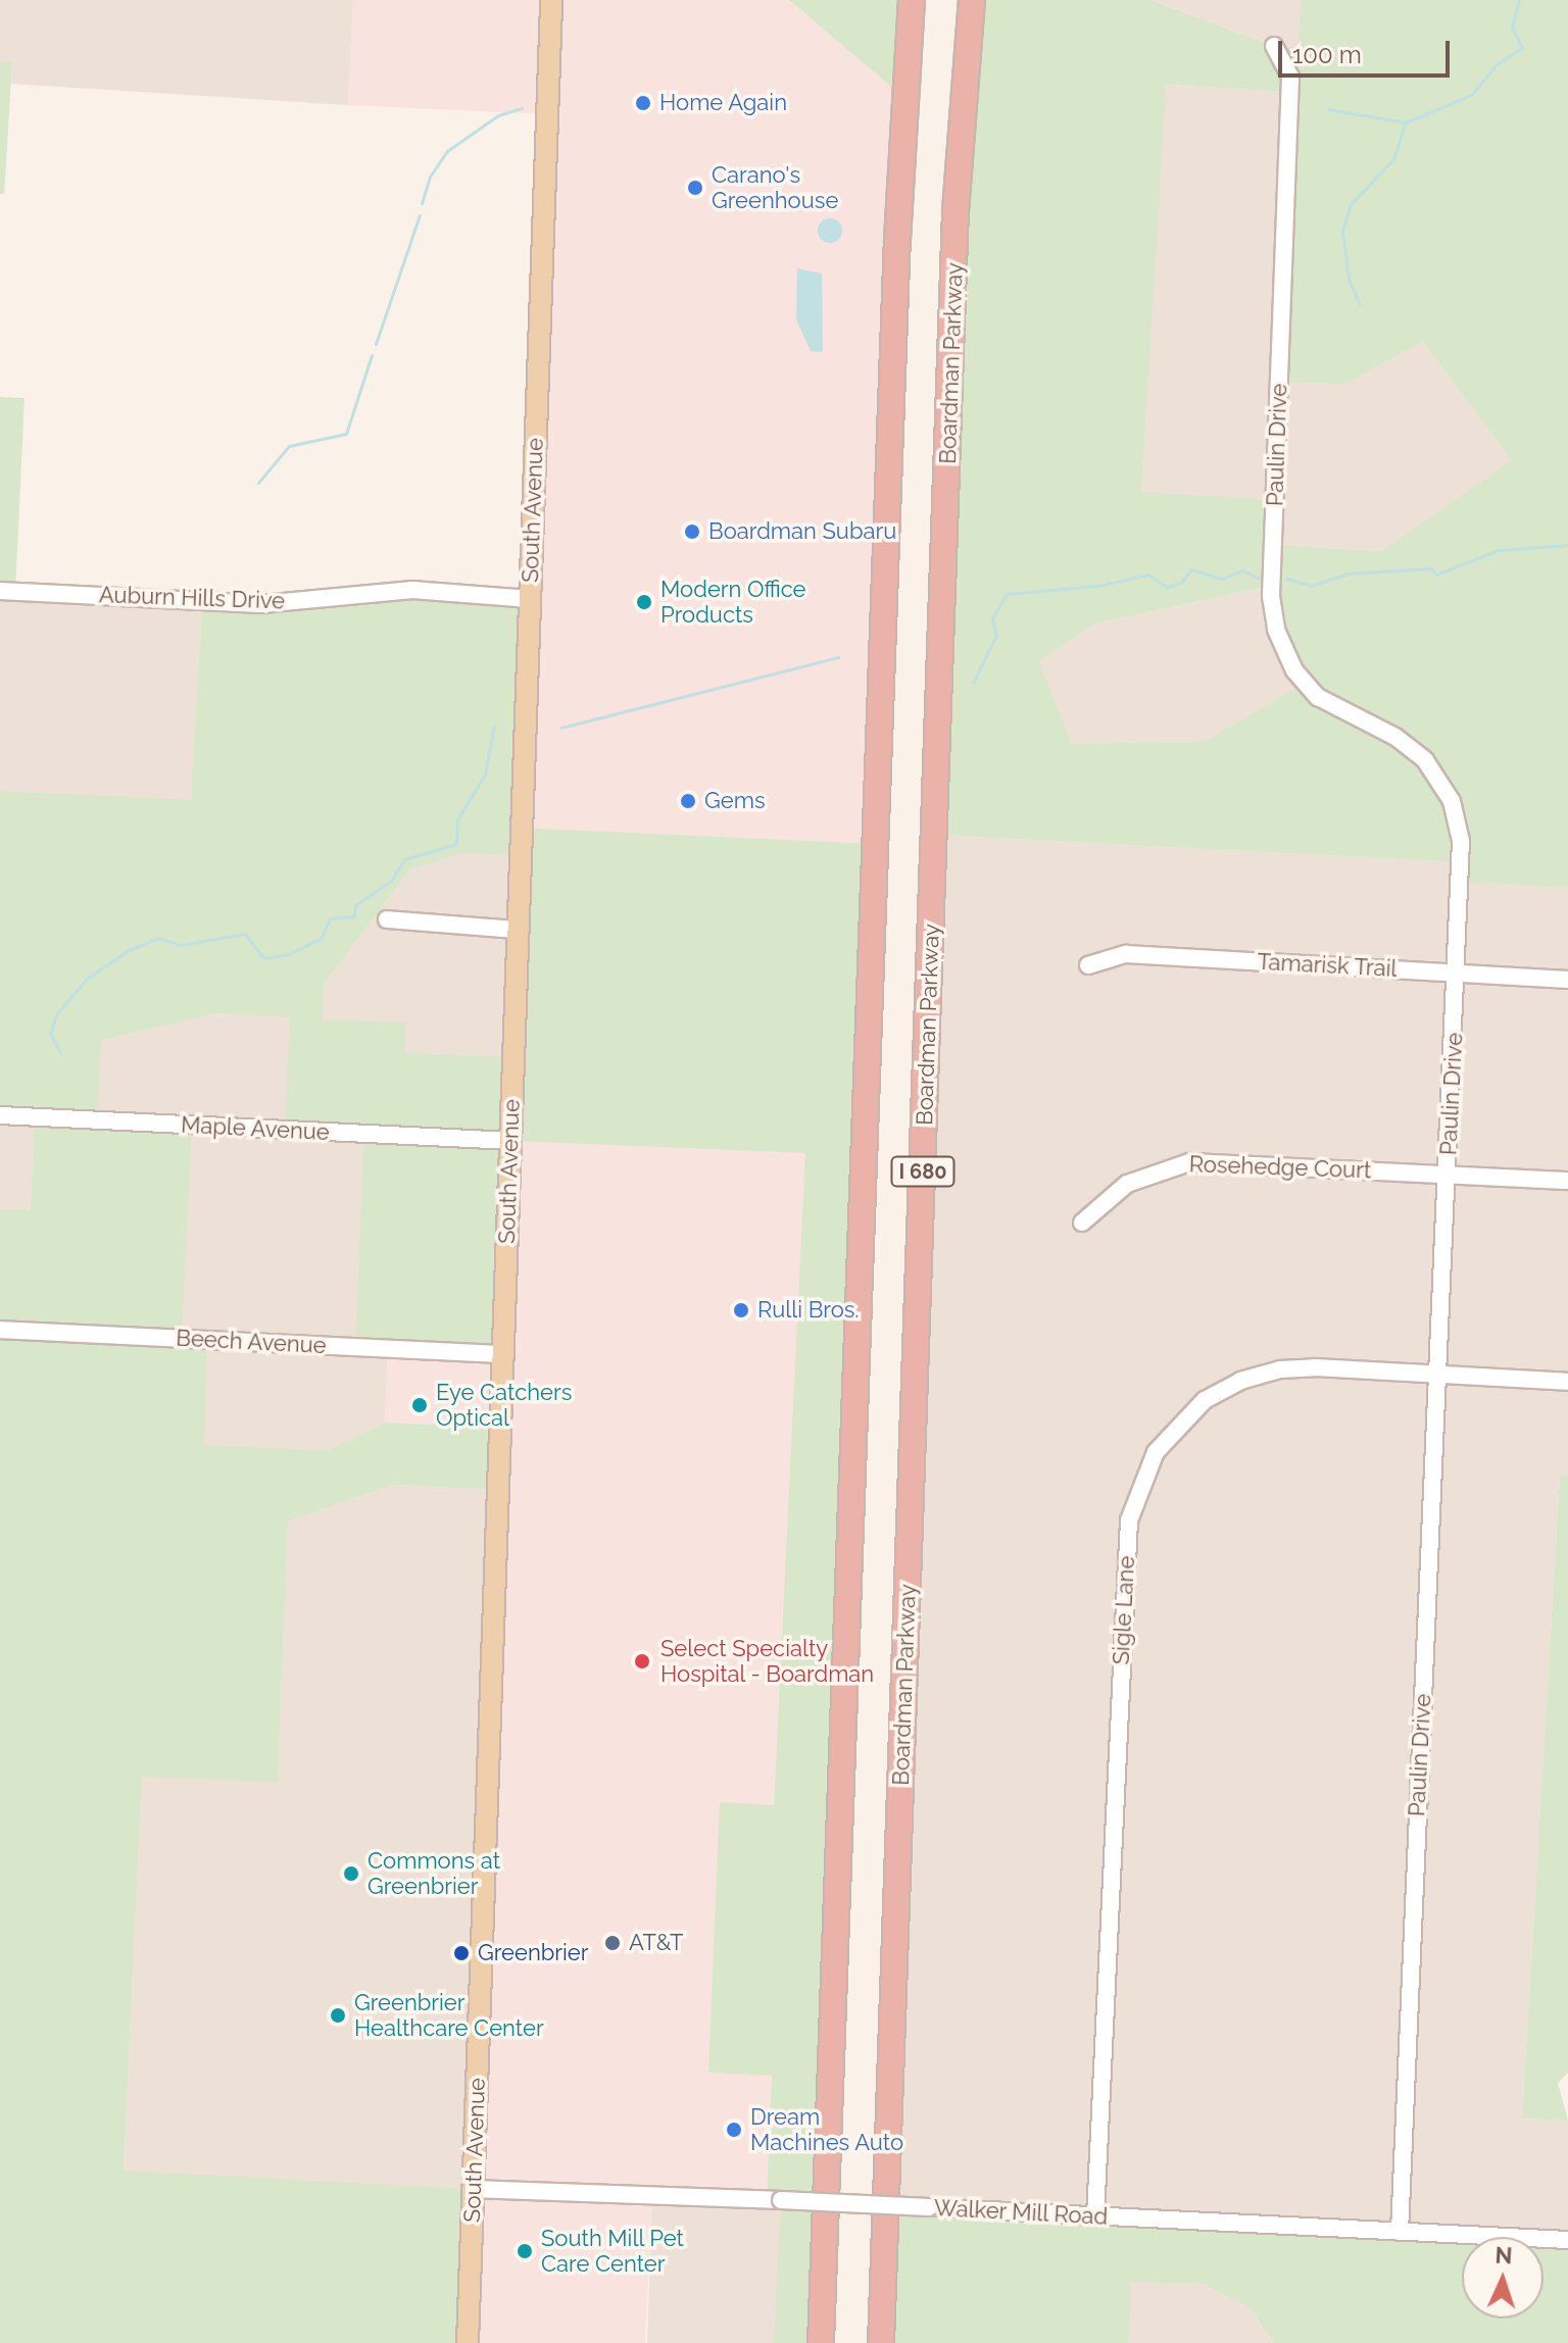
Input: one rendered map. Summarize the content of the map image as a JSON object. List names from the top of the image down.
{
  "streets": {
    "highway": ["Boardman Parkway", "I 680"],
    "main road": ["South Avenue"],
    "street": [
      "Paulin Drive",
      "Auburn Hills Drive",
      "Tamarisk Trail",
      "Maple Avenue",
      "Rosehedge Court",
      "Beech Avenue",
      "Sigle Lane",
      "Walker Mill Road"
    ]
  },
  "crossings": [
    ["Paulin Drive", "Tamarisk Trail"],
    ["Paulin Drive", "Rosehedge Court"],
    ["Paulin Drive", "Sigle Lane"],
    ["Paulin Drive", "Walker Mill Road"],
    ["South Avenue", "Auburn Hills Drive"],
    ["South Avenue", "Maple Avenue"],
    ["South Avenue", "Beech Avenue"],
    ["South Avenue", "Walker Mill Road"],
    ["Sigle Lane", "Walker Mill Road"]
  ],
  "places": [
    "Home Again",
    "Carano's Greenhouse",
    "Boardman Subaru",
    "Modern Office Products",
    "Gems",
    "Rulli Bros.",
    "Eye Catchers Optical",
    "Select Specialty Hospital - Boardman",
    "Commons at Greenbrier",
    "AT&T",
    "Greenbrier",
    "Greenbrier Healthcare Center",
    "Dream Machines Auto",
    "South Mill Pet Care Center"
  ],
  "scale_bar": "100 m",
  "north": "top"
}
